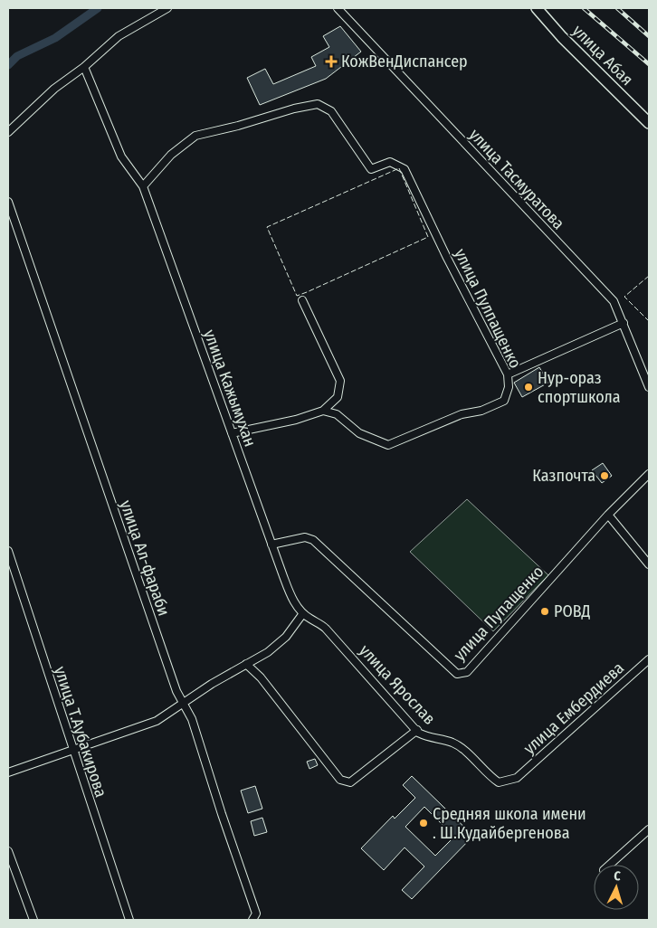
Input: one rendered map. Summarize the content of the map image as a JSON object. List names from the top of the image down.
{
  "streets": {
    "main road": ["улица Абая"],
    "street": [
      "улица Тасмуратова",
      "улица Пулпащенко",
      "улица Кажымухан",
      "улица Ал-фараби",
      "улица Пупащенко",
      "улица Ярослав",
      "улица Ембердиева",
      "улица Т.Аубакирова"
    ]
  },
  "crossings": [
    ["улица Пулпащенко", "улица Кажымухан"],
    ["улица Кажымухан", "улица Пупащенко"],
    ["улица Кажымухан", "улица Ярослав"],
    ["улица Ярослав", "улица Ембердиева"]
  ],
  "places": {
    "health": ["КожВенДиспансер"],
    "other": [
      "Нур-ораз спортшкола",
      "Казпочта",
      "РОВД",
      "Средняя школа имени . Ш.Кудайбергенова"
    ]
  },
  "north": "top"
}
